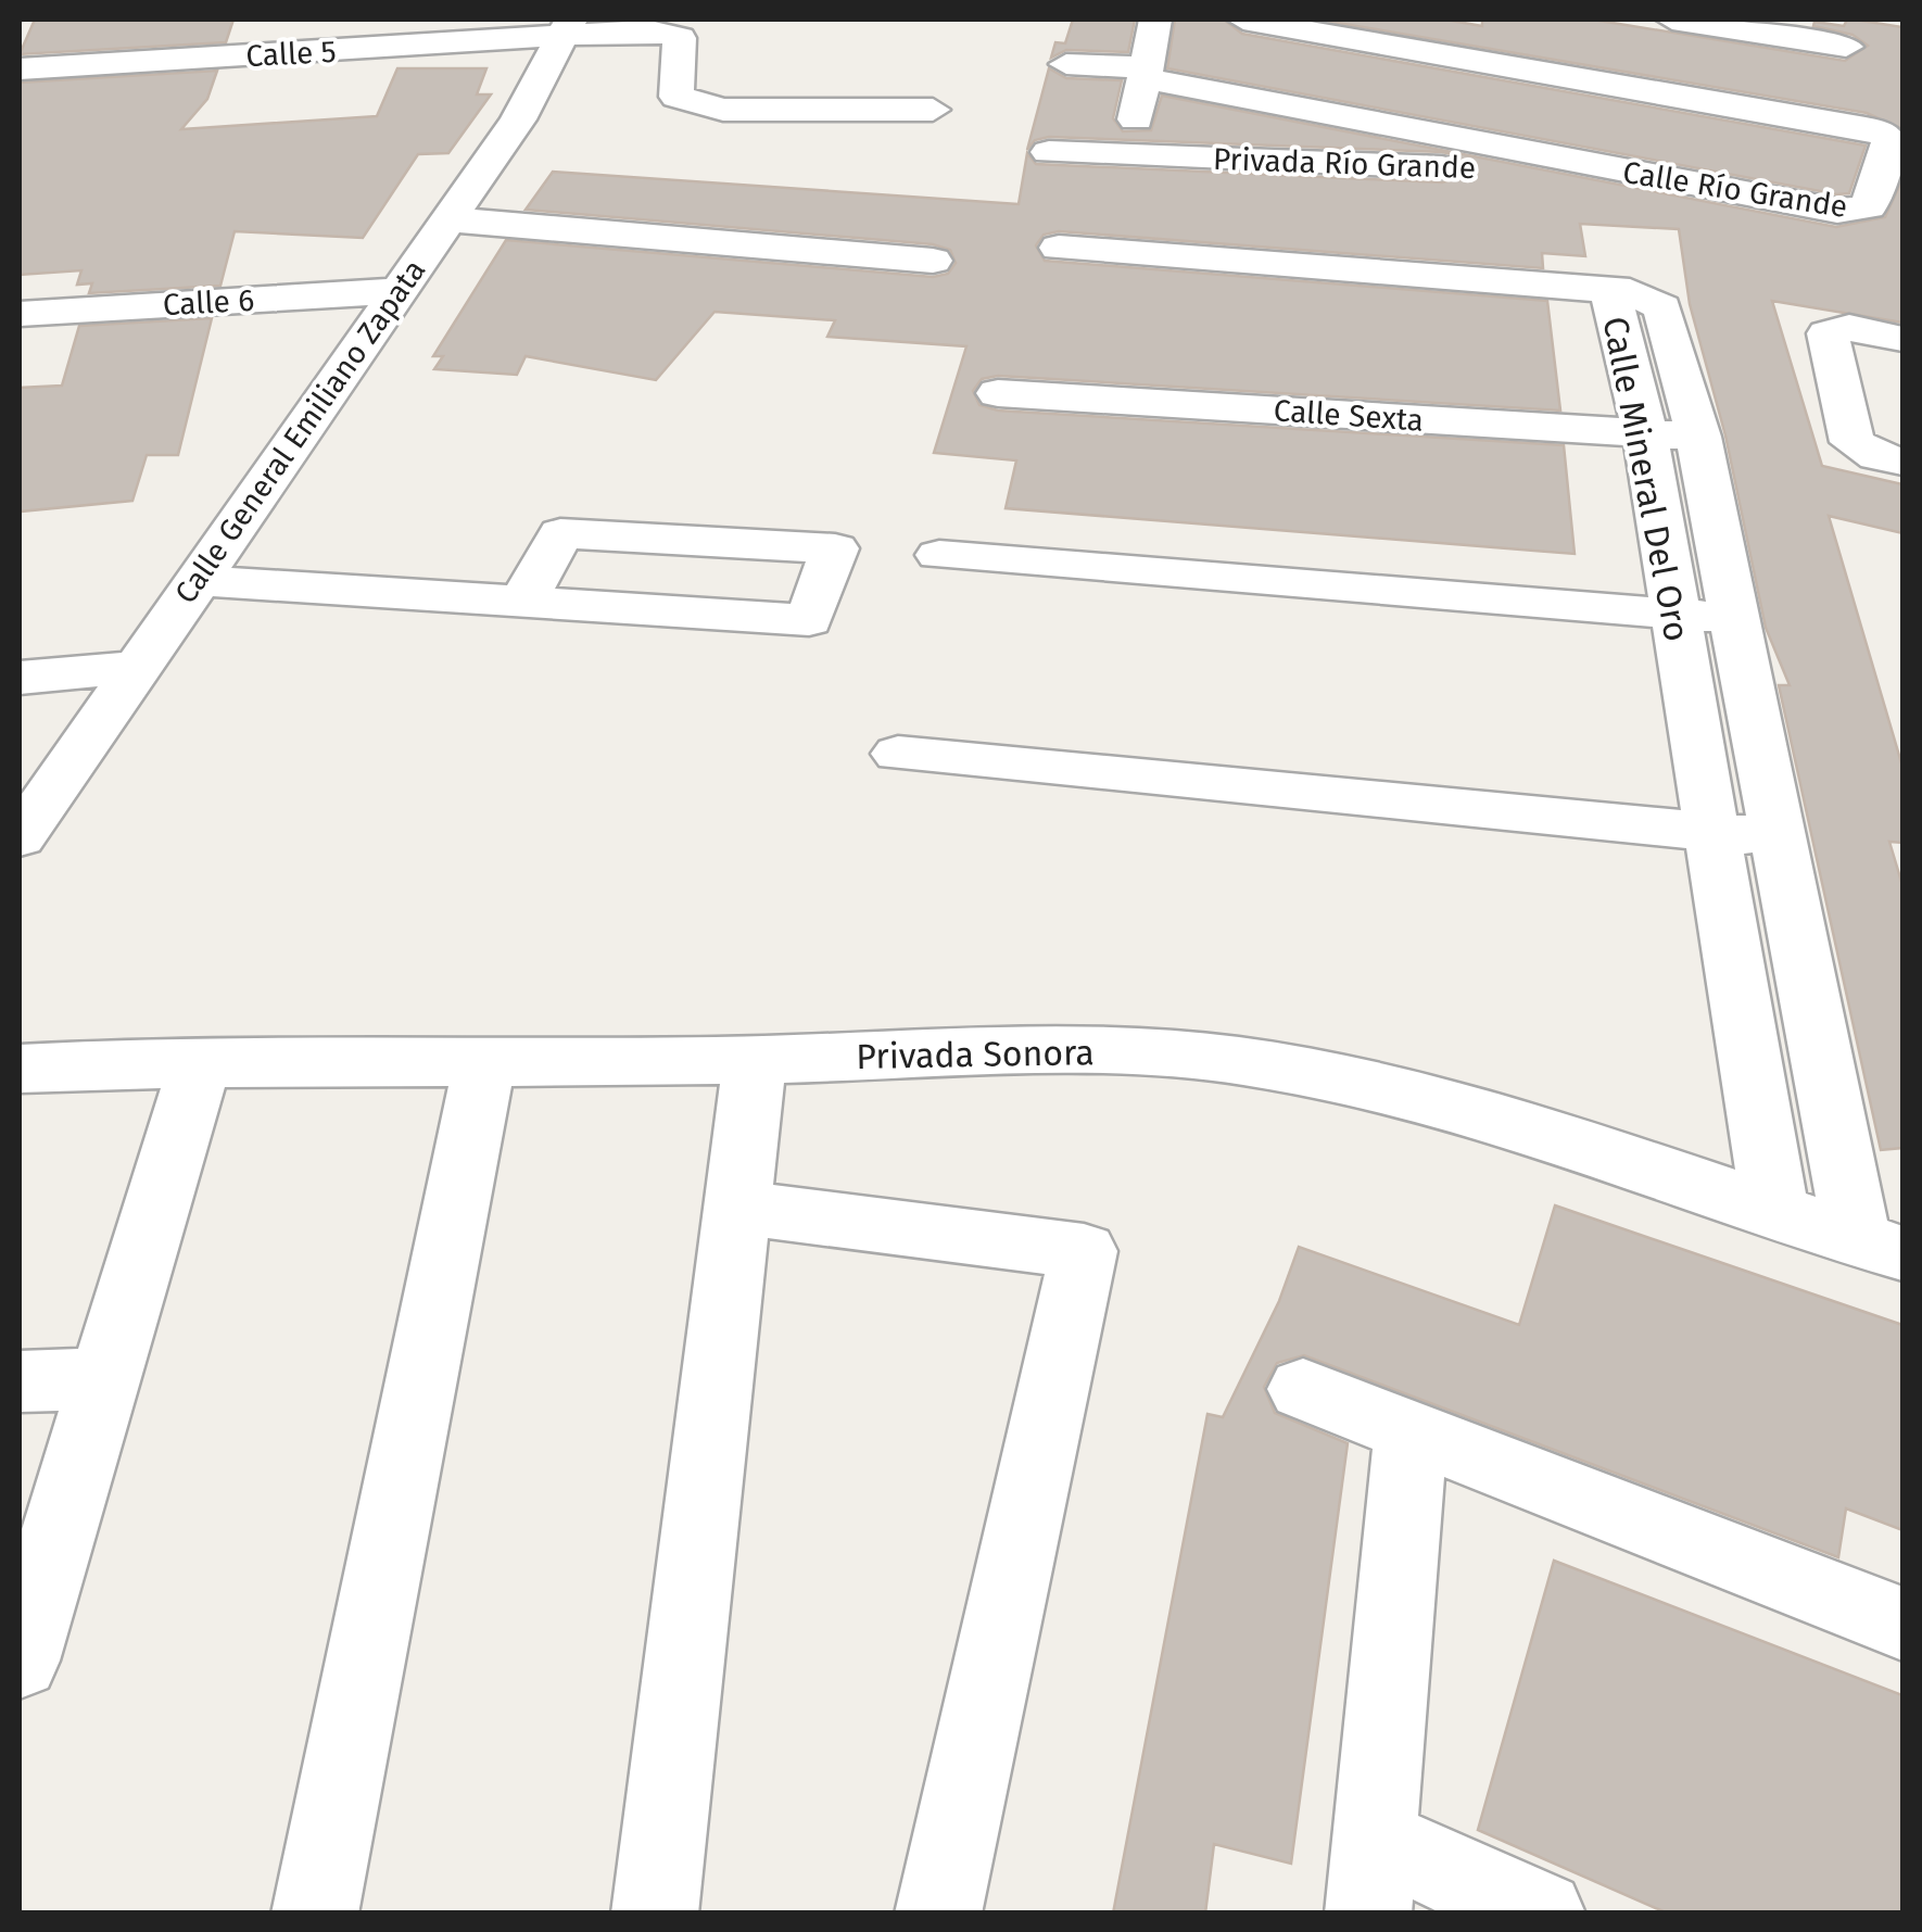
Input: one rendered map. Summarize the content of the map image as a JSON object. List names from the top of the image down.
{
  "streets": {
    "street": [
      "Calle 5",
      "Privada Río Grande",
      "Calle Río Grande",
      "Calle 6",
      "Calle Sexta",
      "Calle General Emiliano Zapata",
      "Calle Mineral Del Oro",
      "Privada Sonora"
    ]
  },
  "crossings": [
    ["Calle 5", "Calle General Emiliano Zapata"],
    ["Privada Río Grande", "Calle Río Grande"],
    ["Calle 6", "Calle General Emiliano Zapata"],
    ["Calle Sexta", "Calle Mineral Del Oro"],
    ["Calle Mineral Del Oro", "Privada Sonora"]
  ]
}
